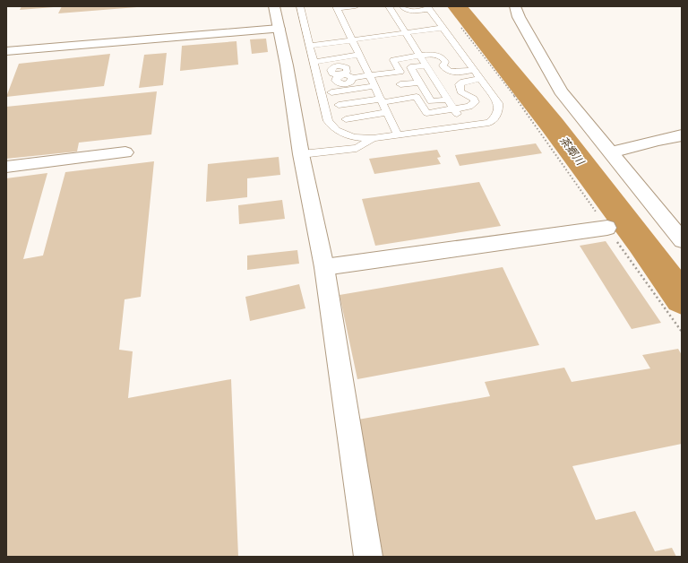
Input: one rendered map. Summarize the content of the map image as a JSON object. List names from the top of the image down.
{
  "water": ["茶郷川"]
}
